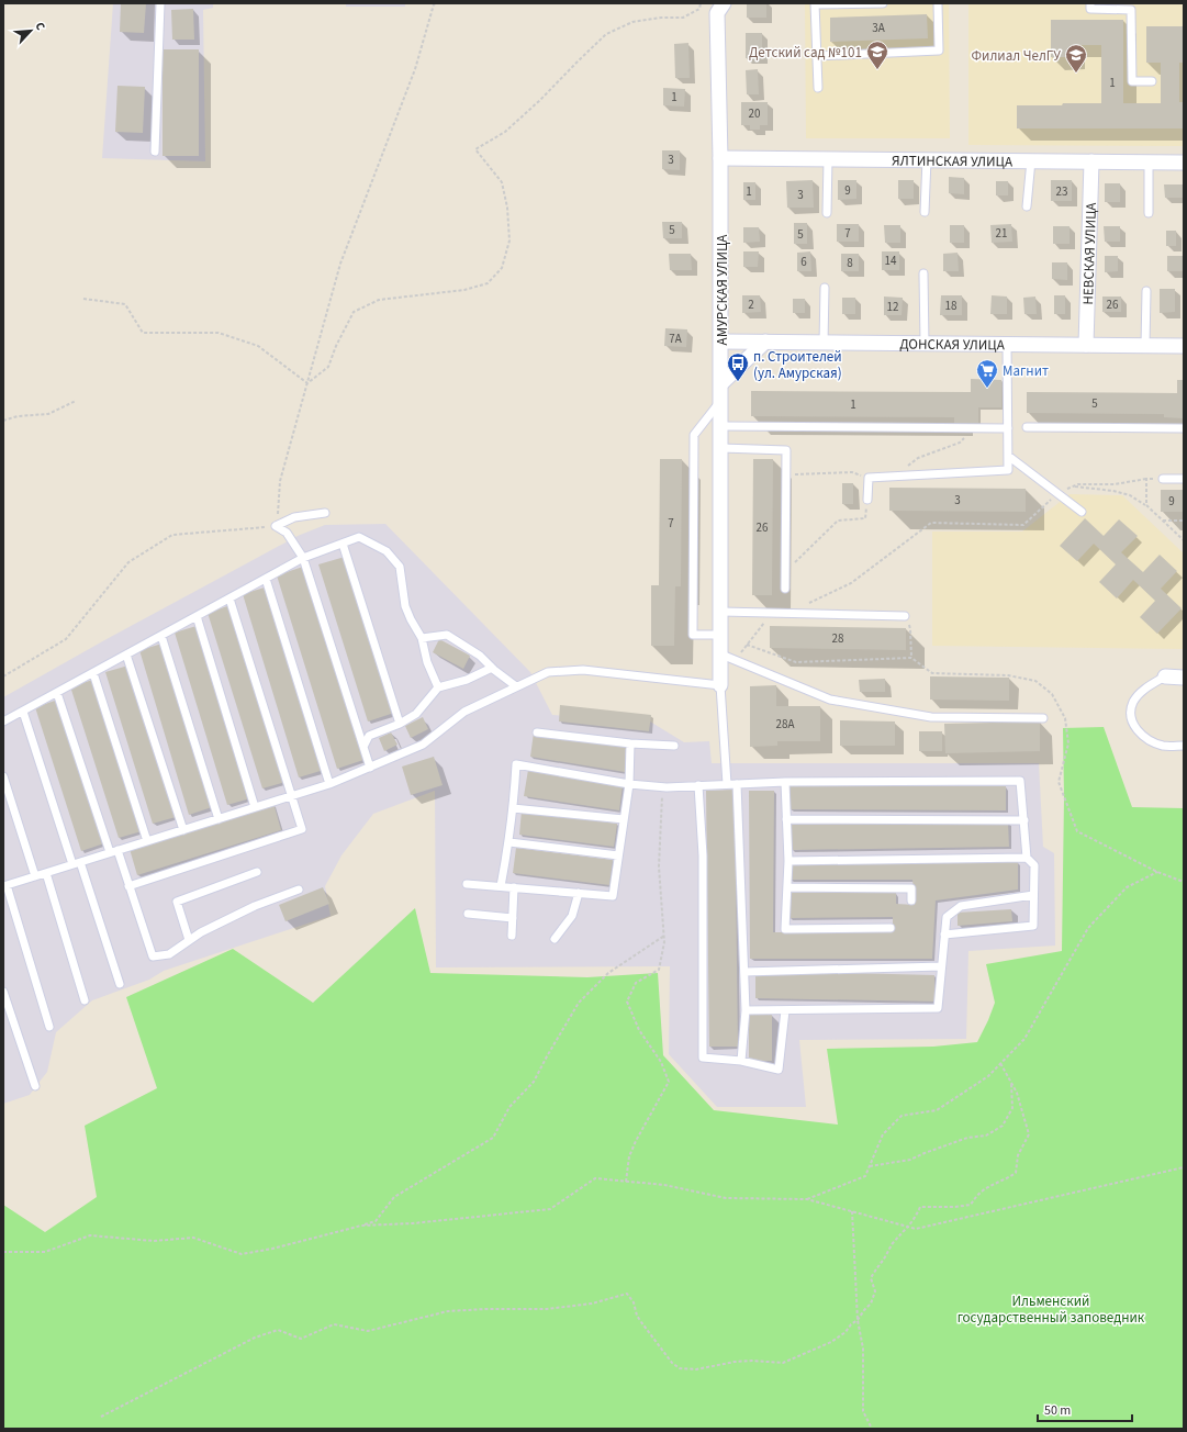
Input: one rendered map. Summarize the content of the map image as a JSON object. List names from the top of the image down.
{
  "streets": {
    "street": [
      "ЯЛТИНСКАЯ УЛИЦА",
      "НЕВСКАЯ УЛИЦА",
      "АМУРСКАЯ УЛИЦА",
      "ДОНСКАЯ УЛИЦА"
    ]
  },
  "crossings": [
    ["ЯЛТИНСКАЯ УЛИЦА", "НЕВСКАЯ УЛИЦА"],
    ["ЯЛТИНСКАЯ УЛИЦА", "АМУРСКАЯ УЛИЦА"],
    ["НЕВСКАЯ УЛИЦА", "ДОНСКАЯ УЛИЦА"],
    ["АМУРСКАЯ УЛИЦА", "ДОНСКАЯ УЛИЦА"]
  ],
  "parks": ["Ильменский государственный заповедник"],
  "places": {
    "school or university": ["Детский сад №101", "Филиал ЧелГУ"],
    "bus stop": ["п. Строителей (ул. Амурская)"],
    "supermarket": ["Магнит"]
  },
  "house_numbers": [
    "3А",
    "1",
    "1",
    "20",
    "3",
    "9",
    "1",
    "23",
    "3",
    "5",
    "7",
    "21",
    "5",
    "14",
    "6",
    "8",
    "2",
    "26",
    "18",
    "12",
    "7А",
    "5",
    "1",
    "3",
    "9",
    "7",
    "26",
    "28",
    "28А"
  ],
  "scale_bar": "50 m",
  "north": "top right"
}
